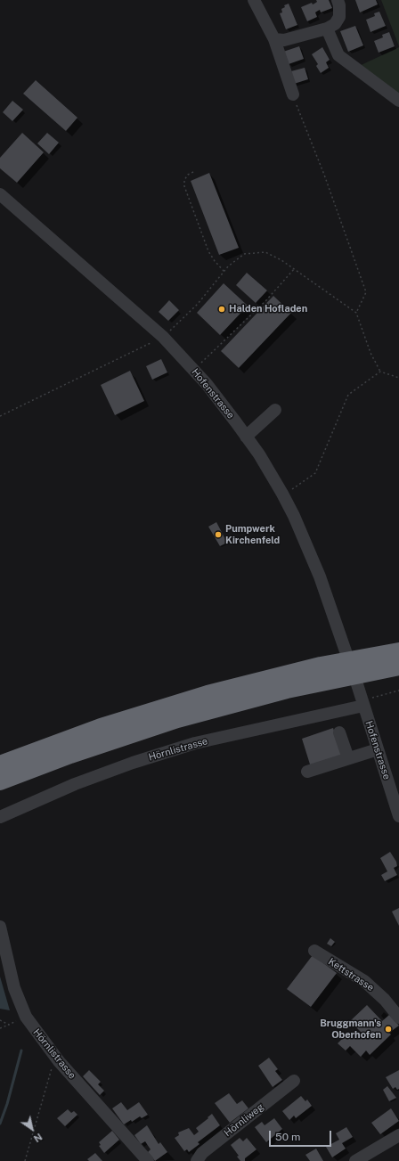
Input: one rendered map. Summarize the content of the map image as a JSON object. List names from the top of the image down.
{
  "streets": {
    "street": [
      "Hofenstrasse",
      "Hörnlistrasse",
      "Kettstrasse",
      "Hörnliweg"
    ]
  },
  "crossings": [
    ["Hofenstrasse", "Hörnlistrasse"]
  ],
  "places": ["Halden Hofladen", "Pumpwerk Kirchenfeld", "Bruggmann's Oberhofen"],
  "scale_bar": "50 m",
  "north": "bottom right"
}
